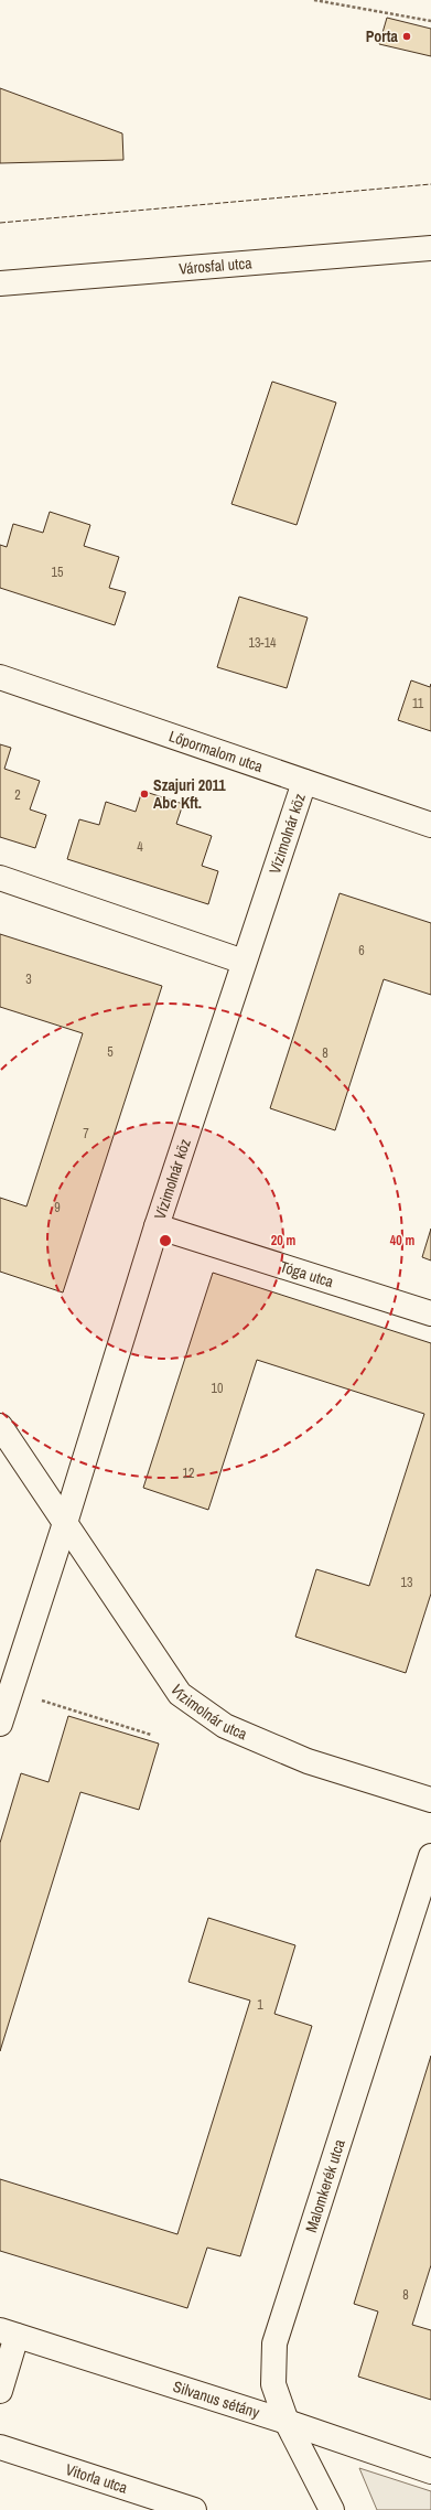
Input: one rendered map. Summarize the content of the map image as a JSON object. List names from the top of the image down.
{
  "streets": {
    "street": [
      "Városfal utca",
      "Lőpormalom utca",
      "Vízimolnár köz",
      "Tóga utca",
      "Vízimolnár utca",
      "Malomkerék utca",
      "Silvanus sétány",
      "Vitorla utca"
    ]
  },
  "crossings": [
    ["Lőpormalom utca", "Vízimolnár köz"],
    ["Vízimolnár köz", "Tóga utca"],
    ["Vízimolnár köz", "Vízimolnár utca"],
    ["Malomkerék utca", "Silvanus sétány"]
  ],
  "places": ["Porta", "Szajuri 2011 Abc Kft."],
  "house_numbers": [
    "15",
    "13-14",
    "11",
    "2",
    "4",
    "6",
    "3",
    "5",
    "8",
    "7",
    "9",
    "10",
    "12",
    "13",
    "1",
    "8"
  ],
  "rings": ["20 m", "40 m"]
}
